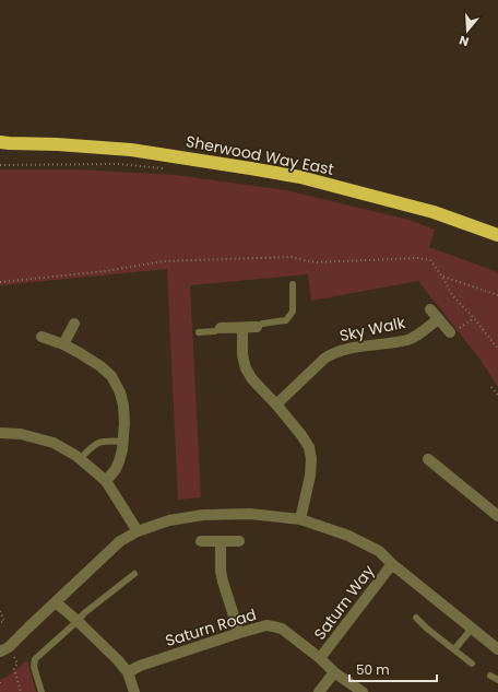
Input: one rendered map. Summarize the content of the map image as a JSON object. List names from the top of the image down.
{
  "streets": {
    "highway": ["Sherwood Way East"],
    "street": ["Sky Walk", "Saturn Way", "Saturn Road"]
  },
  "crossings": [
    ["Saturn Way", "Saturn Road"]
  ],
  "scale_bar": "50 m",
  "north": "bottom"
}
